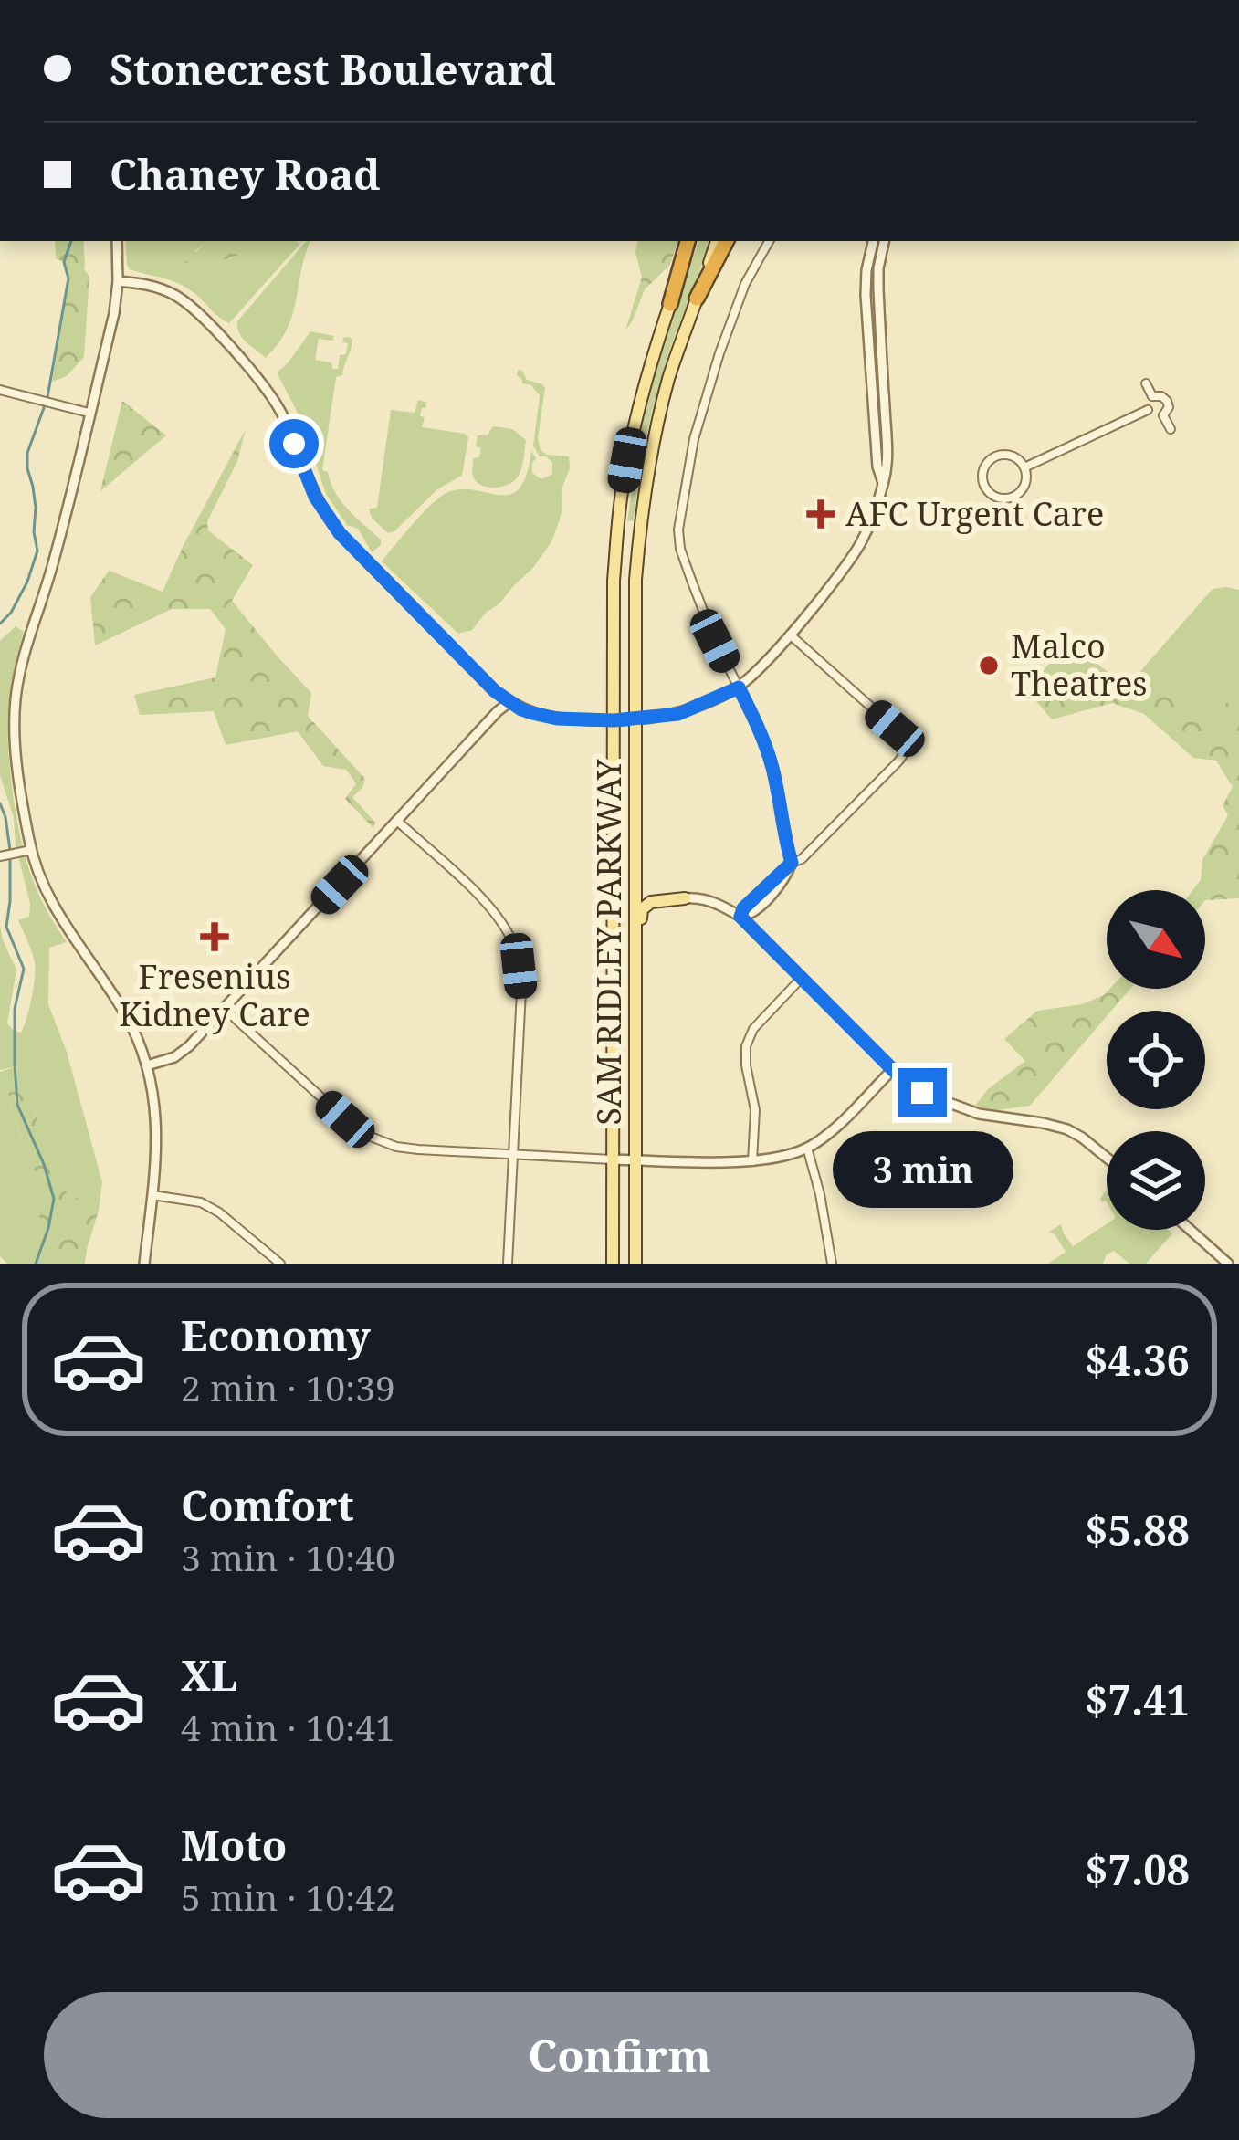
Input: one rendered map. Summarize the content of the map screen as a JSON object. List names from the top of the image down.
{
  "streets": {
    "main road": ["SAM RIDLEY PARKWAY"]
  },
  "places": {
    "health": ["AFC Urgent Care", "Fresenius Kidney Care"],
    "other": ["Malco Theatres"]
  },
  "north": "bottom right",
  "page": {
    "banner": ["Stonecrest Boulevard", "Chaney Road"],
    "bubble": "3 min",
    "list": [
      {
        "name": "Economy",
        "note": "2 min · 10:39",
        "value": "$4.36"
      },
      {
        "name": "Comfort",
        "note": "3 min · 10:40",
        "value": "$5.88"
      },
      {
        "name": "XL",
        "note": "4 min · 10:41",
        "value": "$7.41"
      },
      {
        "name": "Moto",
        "note": "5 min · 10:42",
        "value": "$7.08"
      }
    ],
    "buttons": "Confirm"
  }
}
